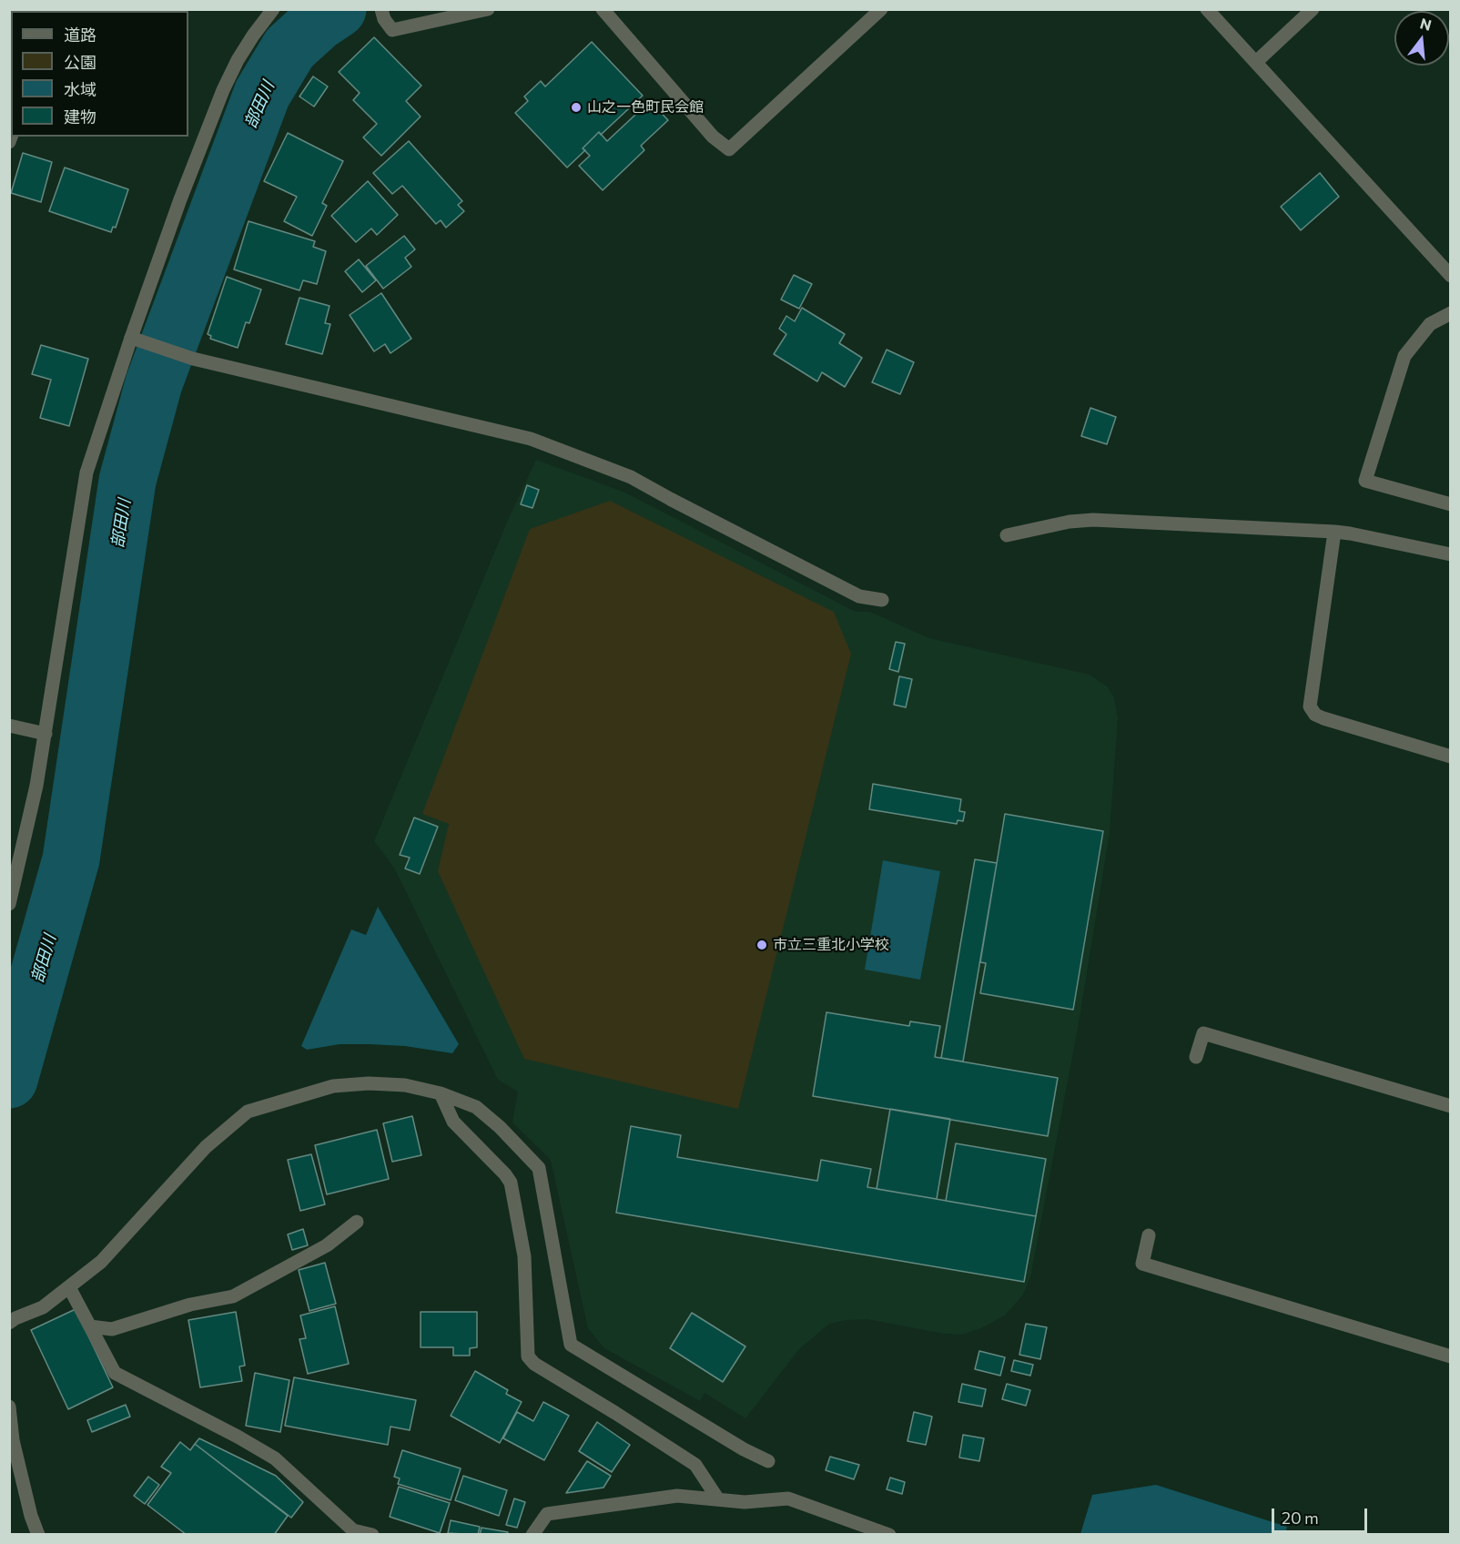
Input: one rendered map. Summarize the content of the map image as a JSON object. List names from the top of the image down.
{
  "water": ["部田川"],
  "places": ["山之一色町民会館", "市立三重北小学校"],
  "legend": [
    "道路",
    "公園",
    "水域",
    "建物"
  ],
  "scale_bar": "20 m",
  "north": "top"
}
